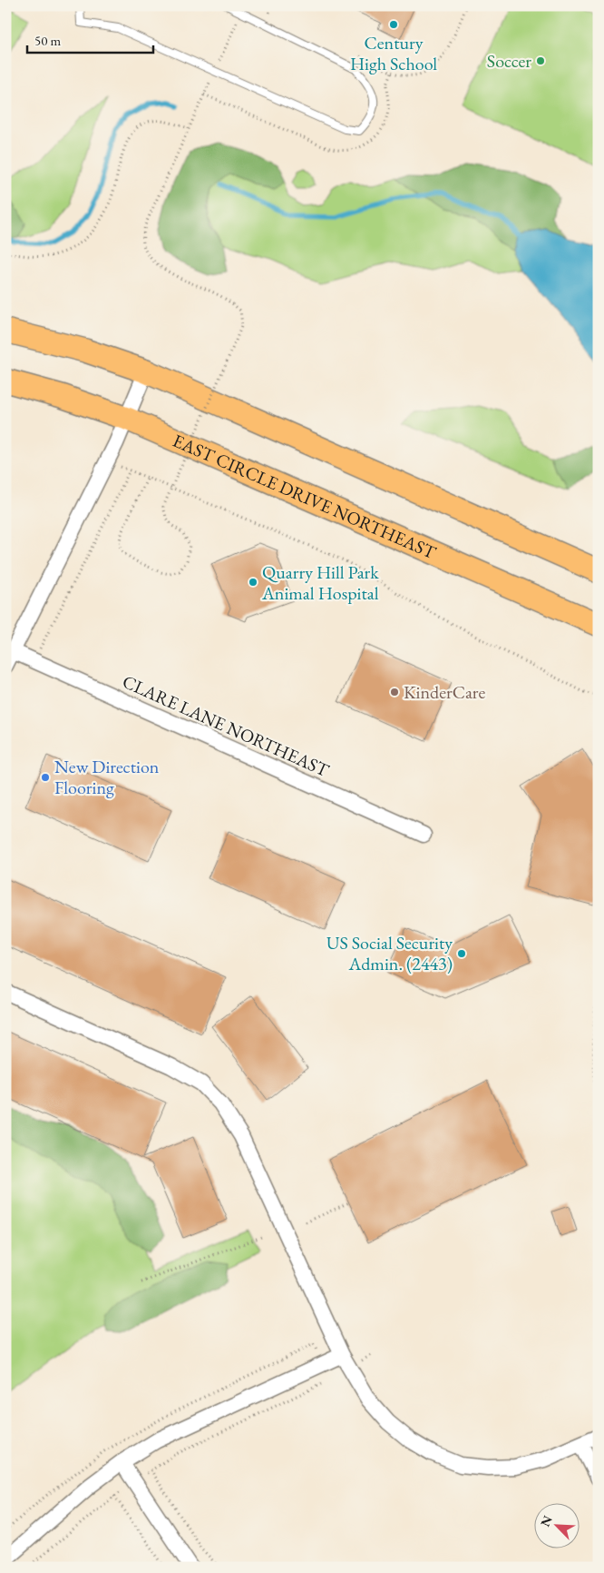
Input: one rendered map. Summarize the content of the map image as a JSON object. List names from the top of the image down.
{
  "streets": {
    "main road": ["EAST CIRCLE DRIVE NORTHEAST"],
    "street": ["CLARE LANE NORTHEAST"]
  },
  "places": [
    "Century High School",
    "Soccer",
    "Quarry Hill Park Animal Hospital",
    "KinderCare",
    "New Direction Flooring",
    "US Social Security Admin. (2443)"
  ],
  "scale_bar": "50 m",
  "north": "top left"
}
